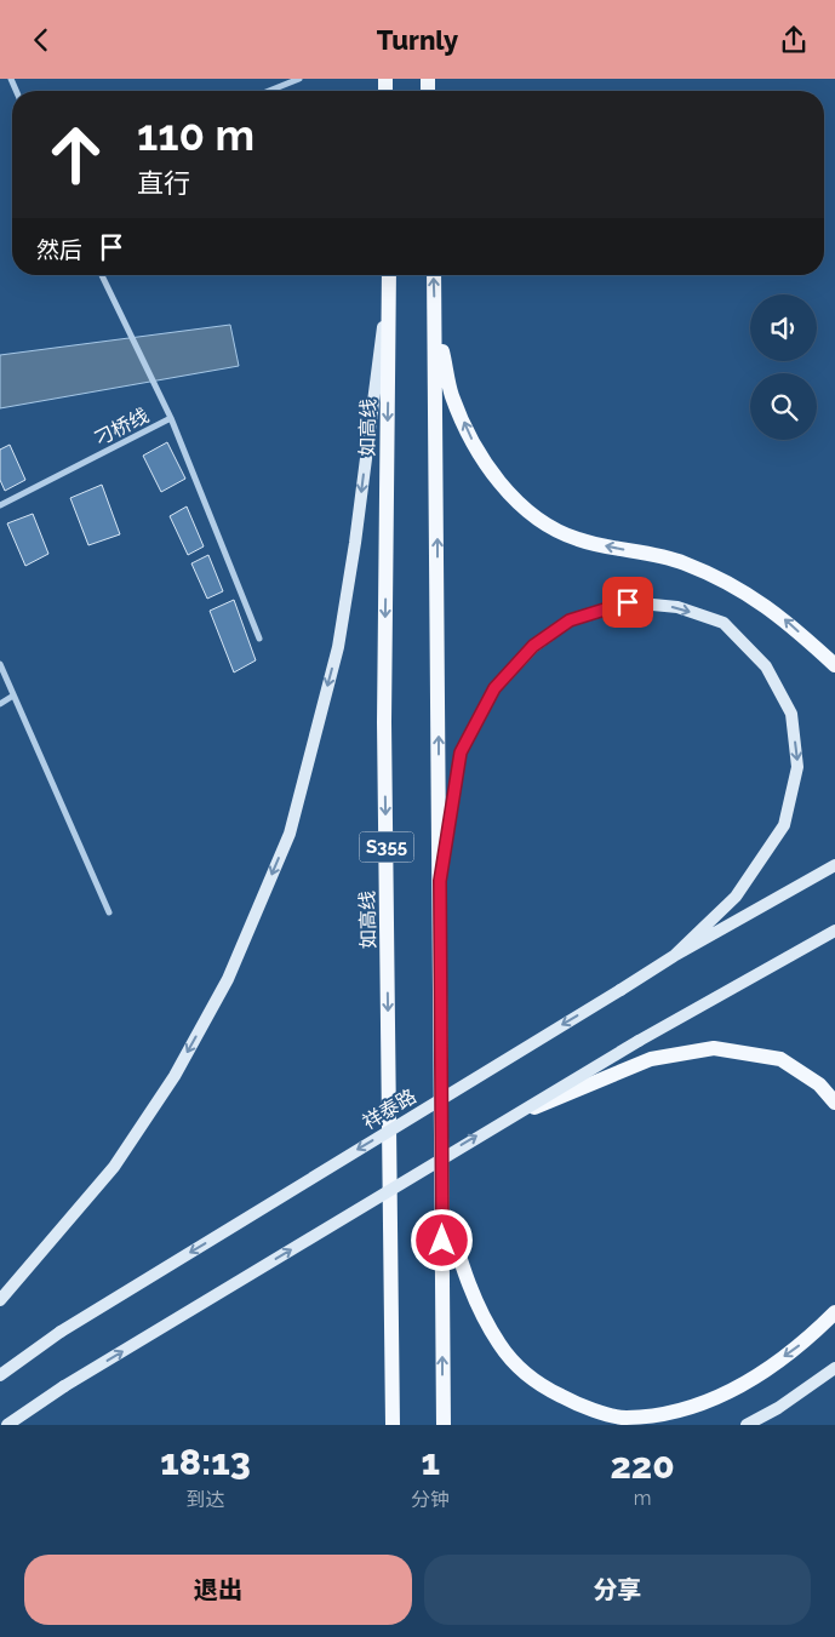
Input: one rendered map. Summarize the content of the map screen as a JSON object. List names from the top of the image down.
{
  "streets": {
    "main road": ["如高线", "S355", "祥泰路"],
    "street": ["刁桥线"]
  },
  "page": {
    "header": "Turnly",
    "turn": ["110 m", "直行"],
    "then": "然后",
    "eta": [
      "18:13",
      "到达",
      "1",
      "分钟",
      "220",
      "m"
    ],
    "buttons": ["退出", "分享"]
  }
}
